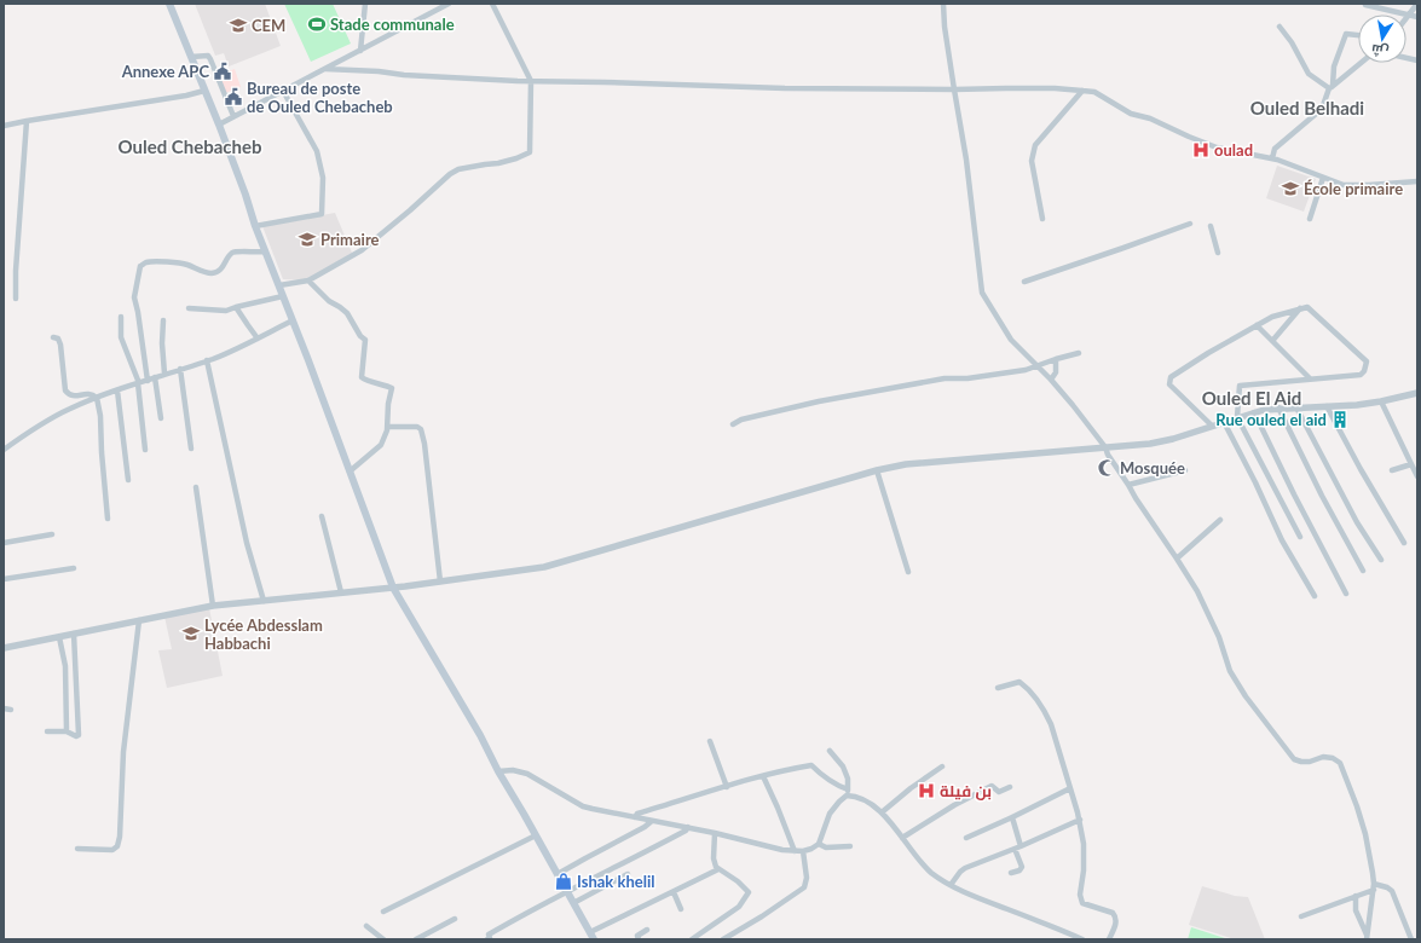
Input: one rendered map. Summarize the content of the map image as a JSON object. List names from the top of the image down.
{
  "districts": ["Ouled Belhadi", "Ouled Chebacheb", "Ouled El Aid"],
  "places": {
    "sports": ["Stade communale"],
    "school or university": [
      "CEM",
      "École primaire",
      "Primaire",
      "Lycée Abdesslam Habbachi"
    ],
    "public building": ["Annexe APC", "Bureau de poste de Ouled Chebacheb"],
    "hospital": ["oulad", "بن فيلة"],
    "building": ["Rue ouled el aid"],
    "mosque": ["Mosquée"],
    "shop": ["Ishak khelil"]
  },
  "north": "bottom"
}
